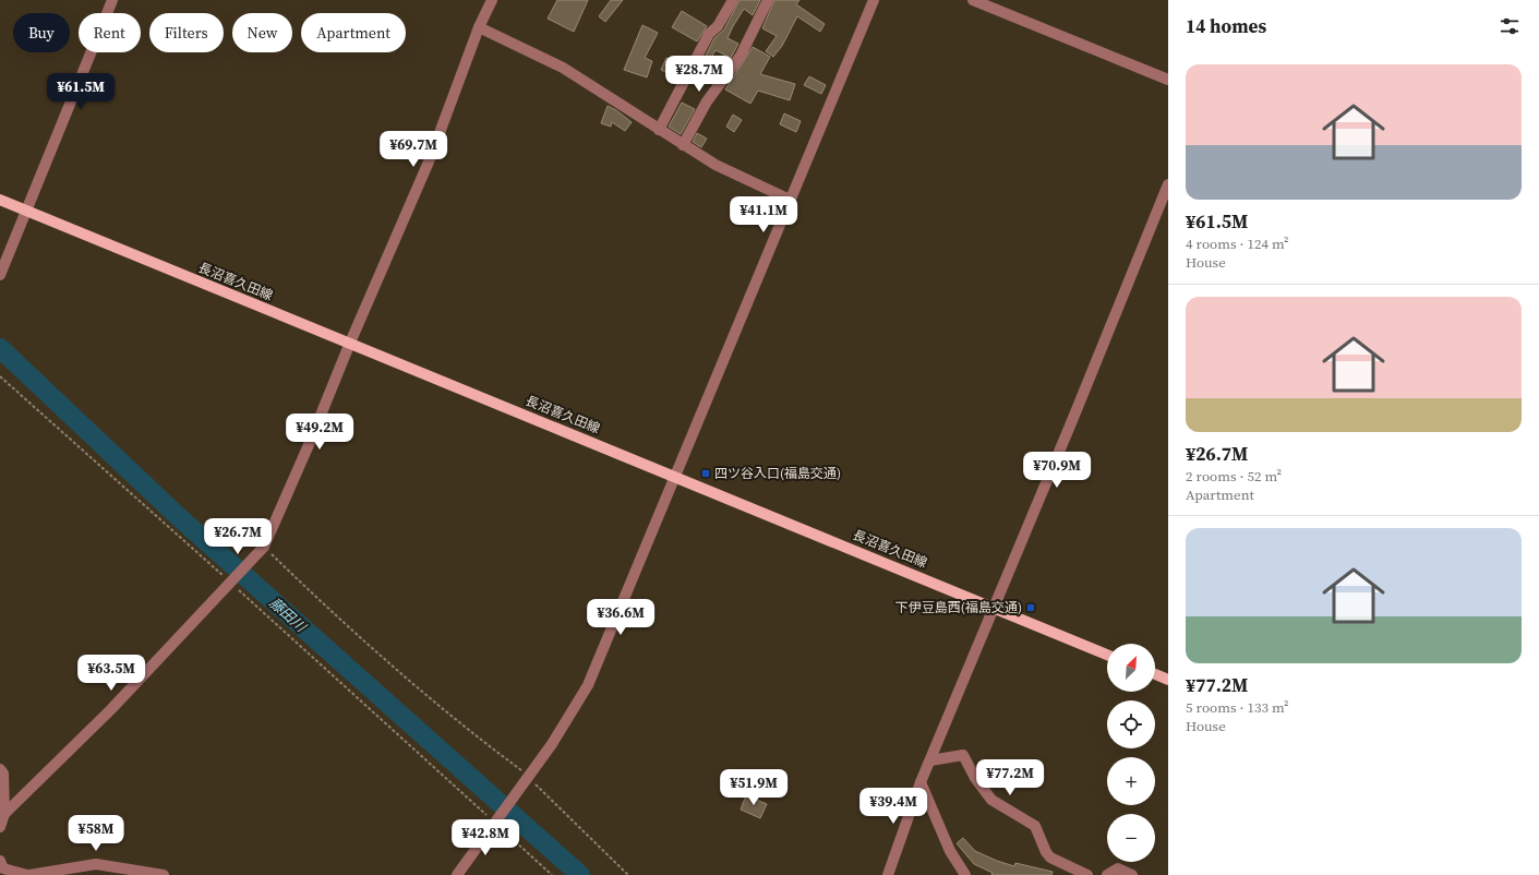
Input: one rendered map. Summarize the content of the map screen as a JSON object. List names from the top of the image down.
{
  "streets": {
    "main road": ["長沼喜久田線"]
  },
  "water": ["藤田川"],
  "places": {
    "transit": ["四ツ谷入口(福島交通)", "下伊豆島西(福島交通)"]
  },
  "north": "top right",
  "page": {
    "heading": "14 homes",
    "chip": [
      "Buy",
      "Rent",
      "Filters",
      "New",
      "Apartment"
    ],
    "list": [
      {
        "name": "¥61.5M",
        "note": "4 rooms · 124 m² · House"
      },
      {
        "name": "¥26.7M",
        "note": "2 rooms · 52 m² · Apartment"
      },
      {
        "name": "¥77.2M",
        "note": "5 rooms · 133 m² · House"
      }
    ],
    "price": [
      "¥28.7M",
      "¥61.5M",
      "¥69.7M",
      "¥41.1M",
      "¥49.2M",
      "¥70.9M",
      "¥26.7M",
      "¥36.6M",
      "¥63.5M",
      "¥77.2M",
      "¥51.9M",
      "¥39.4M",
      "¥58M",
      "¥42.8M"
    ],
    "map_buttons": ["+", "−"]
  }
}
